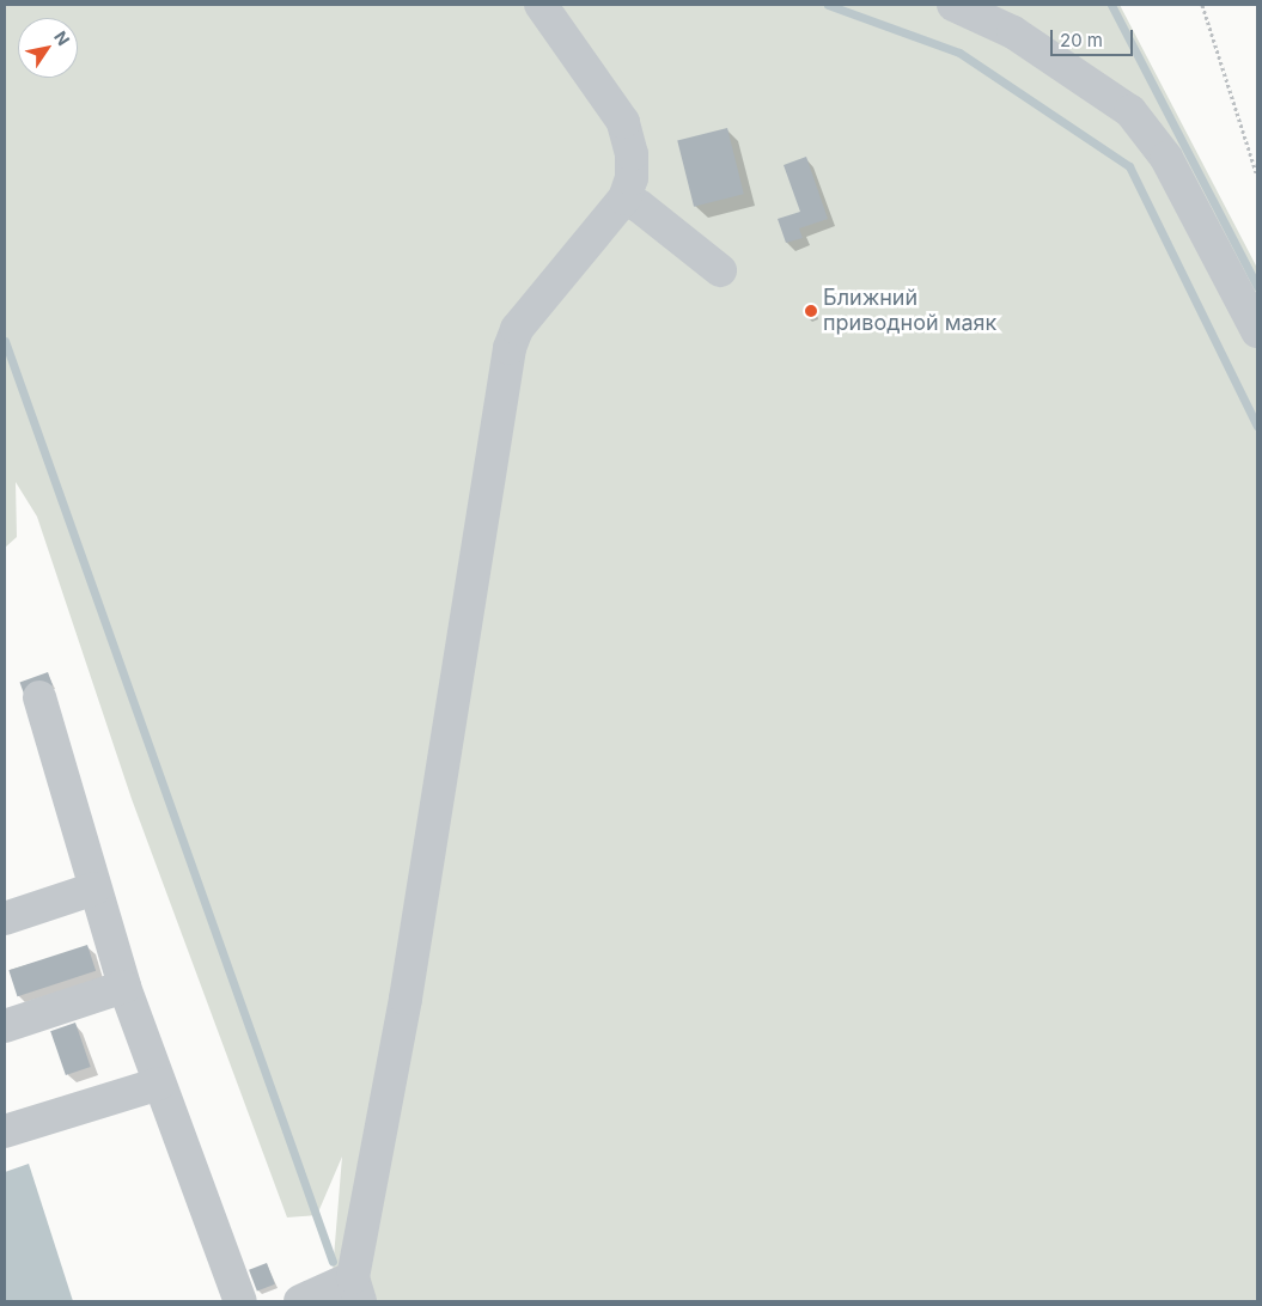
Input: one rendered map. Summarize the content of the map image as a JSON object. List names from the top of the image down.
{
  "places": ["Ближний приводной маяк"],
  "scale_bar": "20 m",
  "north": "top right"
}
